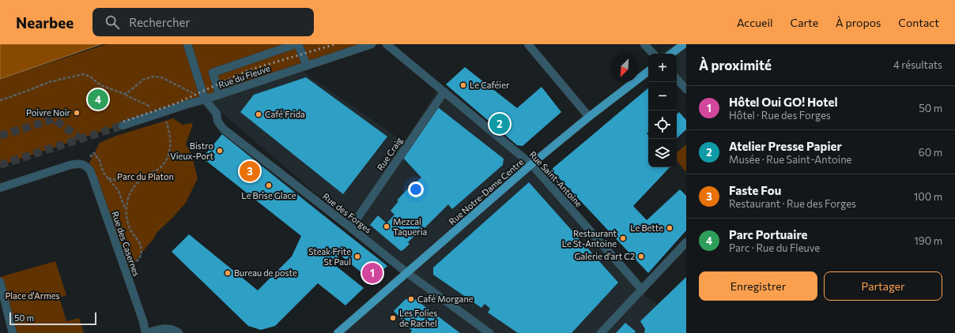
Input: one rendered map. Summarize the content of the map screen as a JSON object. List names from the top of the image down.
{
  "streets": {
    "main road": ["Rue Notre-Dame Centre"],
    "street": [
      "Rue du Fleuve",
      "Rue Craig",
      "Rue Saint-Antoine",
      "Rue des Forges",
      "Rue des Casernes"
    ]
  },
  "crossings": [
    ["Rue du Fleuve", "Rue des Forges"],
    ["Rue Craig", "Rue Saint-Antoine"],
    ["Rue Craig", "Rue des Forges"],
    ["Rue Saint-Antoine", "Rue Notre-Dame Centre"],
    ["Rue Notre-Dame Centre", "Rue des Forges"]
  ],
  "parks": ["Parc du Platon", "Place d'Armes"],
  "places": [
    "Le Caféier",
    "Poivre Noir",
    "Café Frida",
    "Bistro Vieux-Port",
    "Le Brise Glace",
    "Mezcal Taqueria",
    "Le Bette",
    "Restaurant Le St-Antoine",
    "Steak Frite St Paul",
    "Galerie d'art C2",
    "Bureau de poste",
    "Café Morgane",
    "Les Folies de Rachel"
  ],
  "scale_bar": "50 m",
  "north": "bottom left",
  "page": {
    "header": "Nearbee",
    "search": "Rechercher",
    "nav": [
      "Accueil",
      "Carte",
      "À propos",
      "Contact"
    ],
    "heading": ["À proximité", "4 résultats"],
    "map_buttons": ["+", "−"],
    "list": [
      {
        "mark": "1",
        "name": "Hôtel Oui GO! Hotel",
        "note": "Hôtel · Rue des Forges",
        "value": "50 m"
      },
      {
        "mark": "2",
        "name": "Atelier Presse Papier",
        "note": "Musée · Rue Saint-Antoine",
        "value": "60 m"
      },
      {
        "mark": "3",
        "name": "Faste Fou",
        "note": "Restaurant · Rue des Forges",
        "value": "100 m"
      },
      {
        "mark": "4",
        "name": "Parc Portuaire",
        "note": "Parc · Rue du Fleuve",
        "value": "190 m"
      }
    ],
    "pins": [
      "4",
      "2",
      "3",
      "1"
    ],
    "buttons": ["Enregistrer", "Partager"],
    "scale": "50 m"
  }
}
